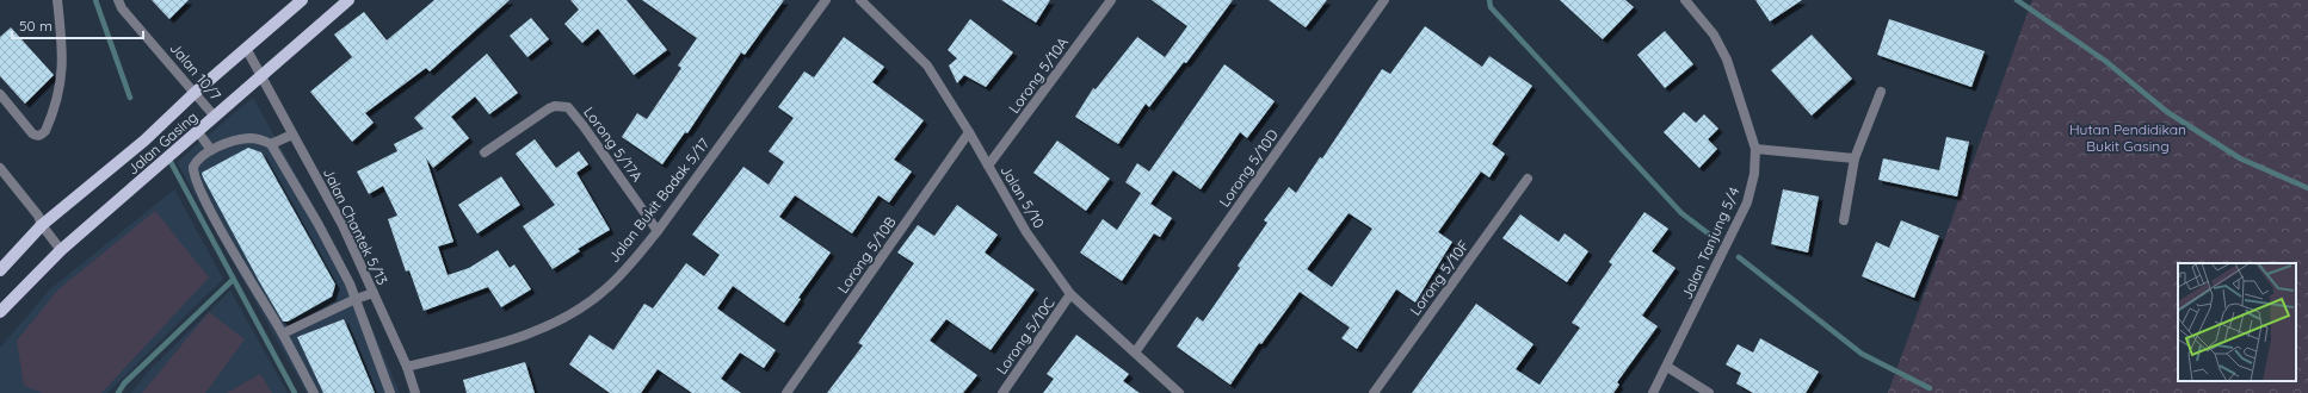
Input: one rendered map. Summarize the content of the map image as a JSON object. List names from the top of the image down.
{
  "streets": {
    "main road": ["Jalan Gasing"],
    "street": [
      "Jalan 10/7",
      "Lorong 5/10A",
      "Lorong 5/17A",
      "Lorong 5/10D",
      "Jalan 5/10",
      "Jalan Bukit Badak 5/17",
      "Jalan Chantek 5/13",
      "Jalan Tanjung 5/4",
      "Lorong 5/10B",
      "Lorong 5/10F",
      "Lorong 5/10C"
    ]
  },
  "crossings": [
    ["Jalan 10/7", "Jalan Gasing"],
    ["Lorong 5/10A", "Jalan 5/10"],
    ["Jalan Gasing", "Jalan Chantek 5/13"],
    ["Lorong 5/17A", "Jalan Bukit Badak 5/17"],
    ["Lorong 5/10D", "Jalan 5/10"],
    ["Jalan 5/10", "Lorong 5/10B"],
    ["Jalan 5/10", "Lorong 5/10C"],
    ["Jalan Bukit Badak 5/17", "Jalan Chantek 5/13"]
  ],
  "parks": ["Hutan Pendidikan Bukit Gasing"],
  "scale_bar": "50 m"
}
